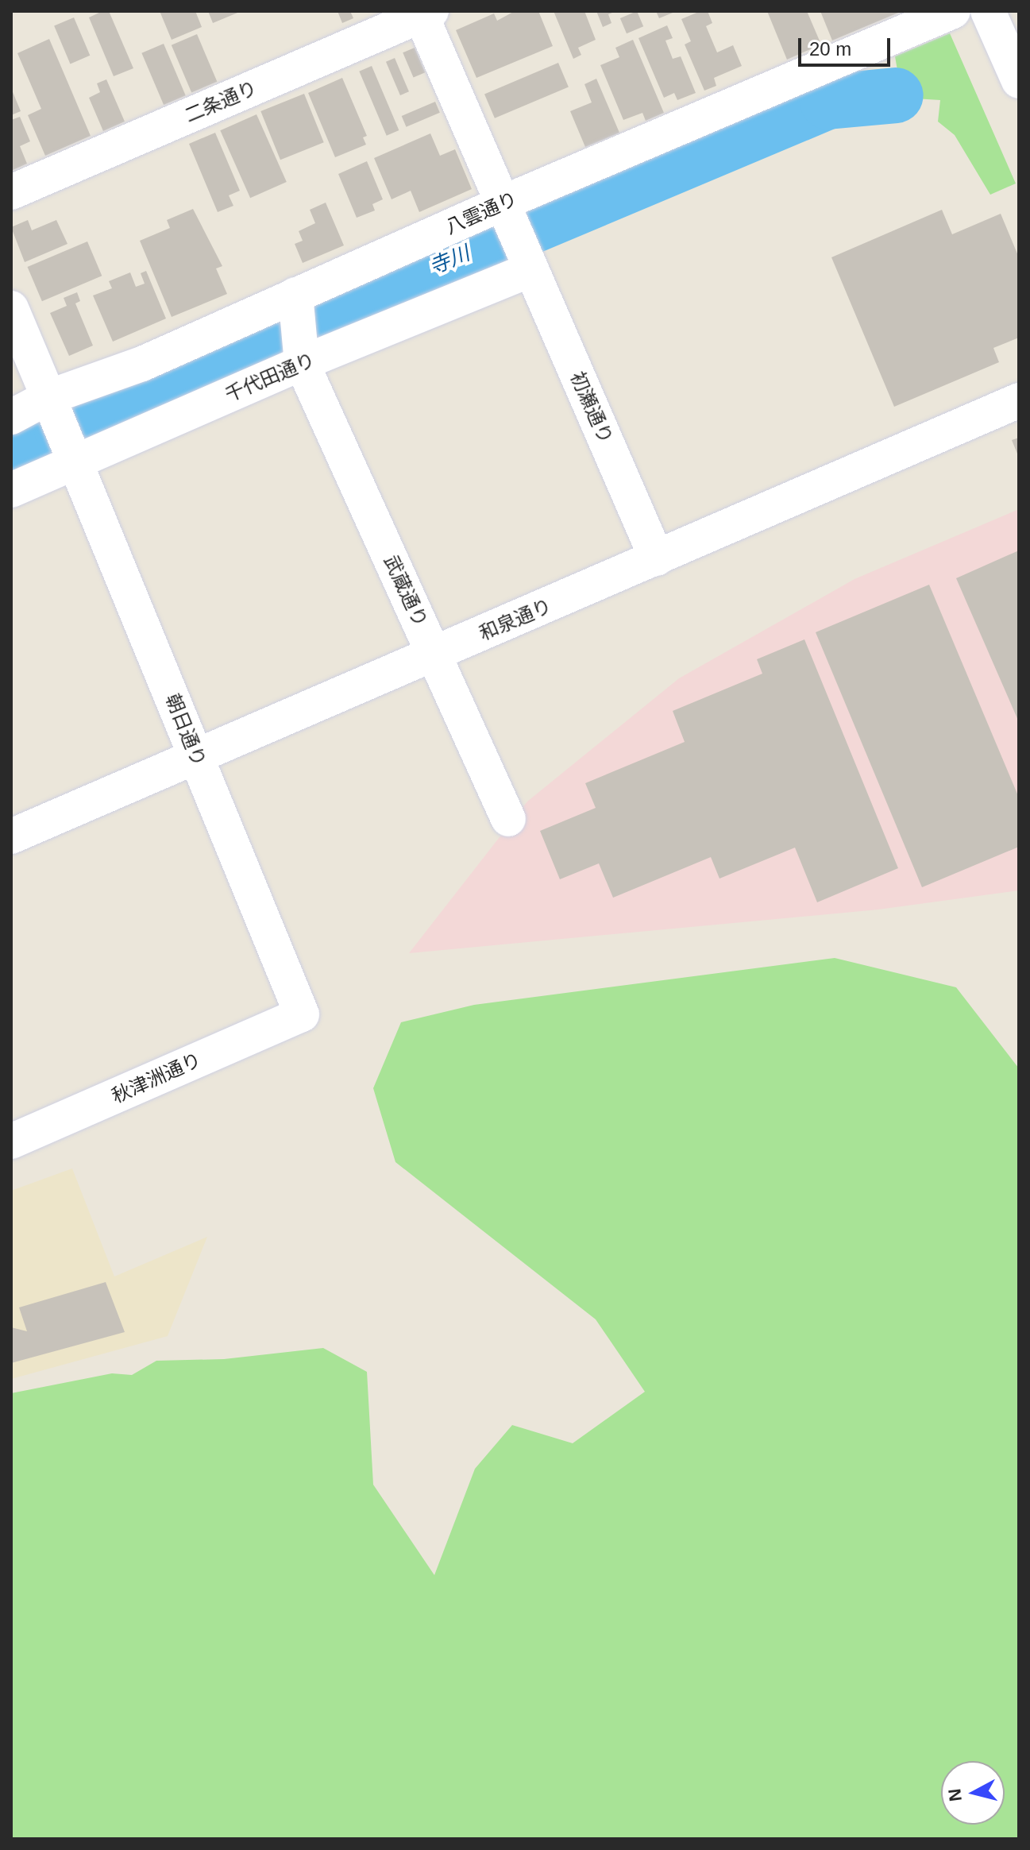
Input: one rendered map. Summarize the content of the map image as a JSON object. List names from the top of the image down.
{
  "streets": {
    "street": [
      "二条通り",
      "八雲通り",
      "千代田通り",
      "初瀬通り",
      "武蔵通り",
      "和泉通り",
      "朝日通り",
      "秋津洲通り"
    ]
  },
  "crossings": [
    ["八雲通り", "初瀬通り"],
    ["八雲通り", "武蔵通り"],
    ["八雲通り", "朝日通り"],
    ["千代田通り", "初瀬通り"],
    ["千代田通り", "武蔵通り"],
    ["千代田通り", "朝日通り"],
    ["初瀬通り", "和泉通り"],
    ["武蔵通り", "和泉通り"],
    ["和泉通り", "朝日通り"],
    ["朝日通り", "秋津洲通り"]
  ],
  "water": ["寺川"],
  "scale_bar": "20 m",
  "north": "left"
}
